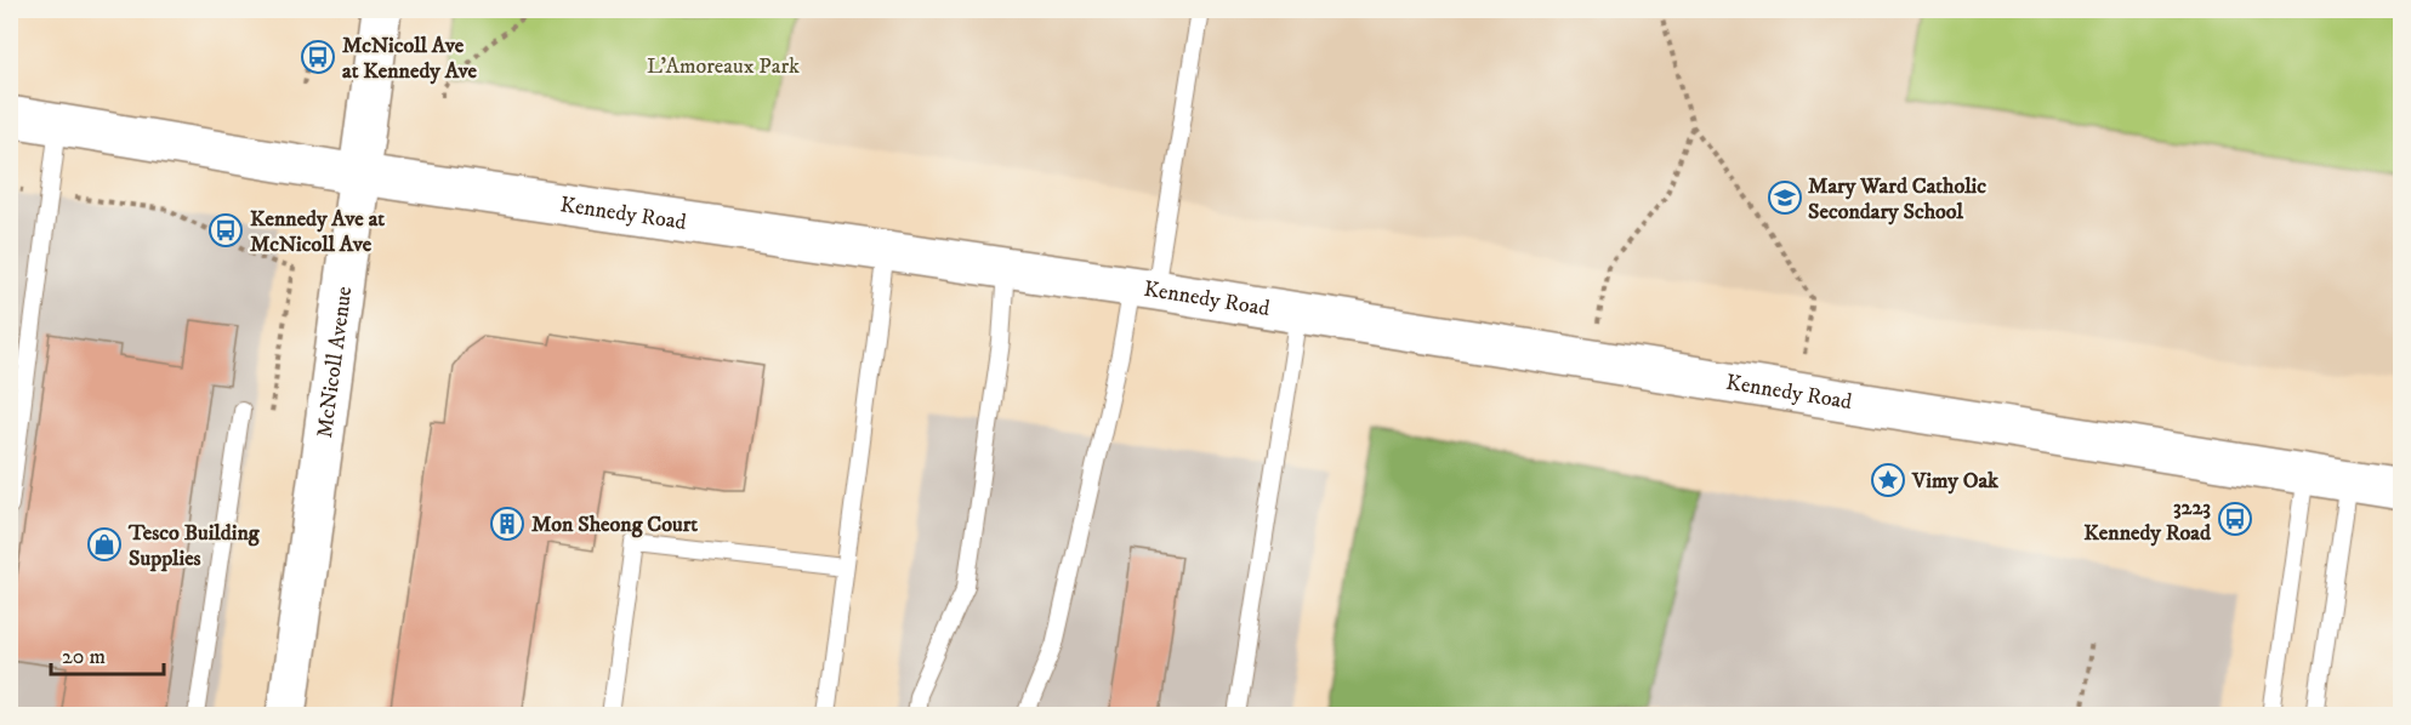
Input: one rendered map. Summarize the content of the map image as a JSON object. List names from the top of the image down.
{
  "streets": {
    "main road": ["Kennedy Road", "McNicoll Avenue"]
  },
  "crossings": [
    ["Kennedy Road", "McNicoll Avenue"]
  ],
  "parks": ["L'Amoreaux Park"],
  "places": {
    "bus stop": ["McNicoll Ave at Kennedy Ave", "Kennedy Ave at McNicoll Ave", "3223 Kennedy Road"],
    "school or university": ["Mary Ward Catholic Secondary School"],
    "place": ["Vimy Oak"],
    "building": ["Mon Sheong Court"],
    "shop": ["Tesco Building Supplies"]
  },
  "scale_bar": "20 m"
}
